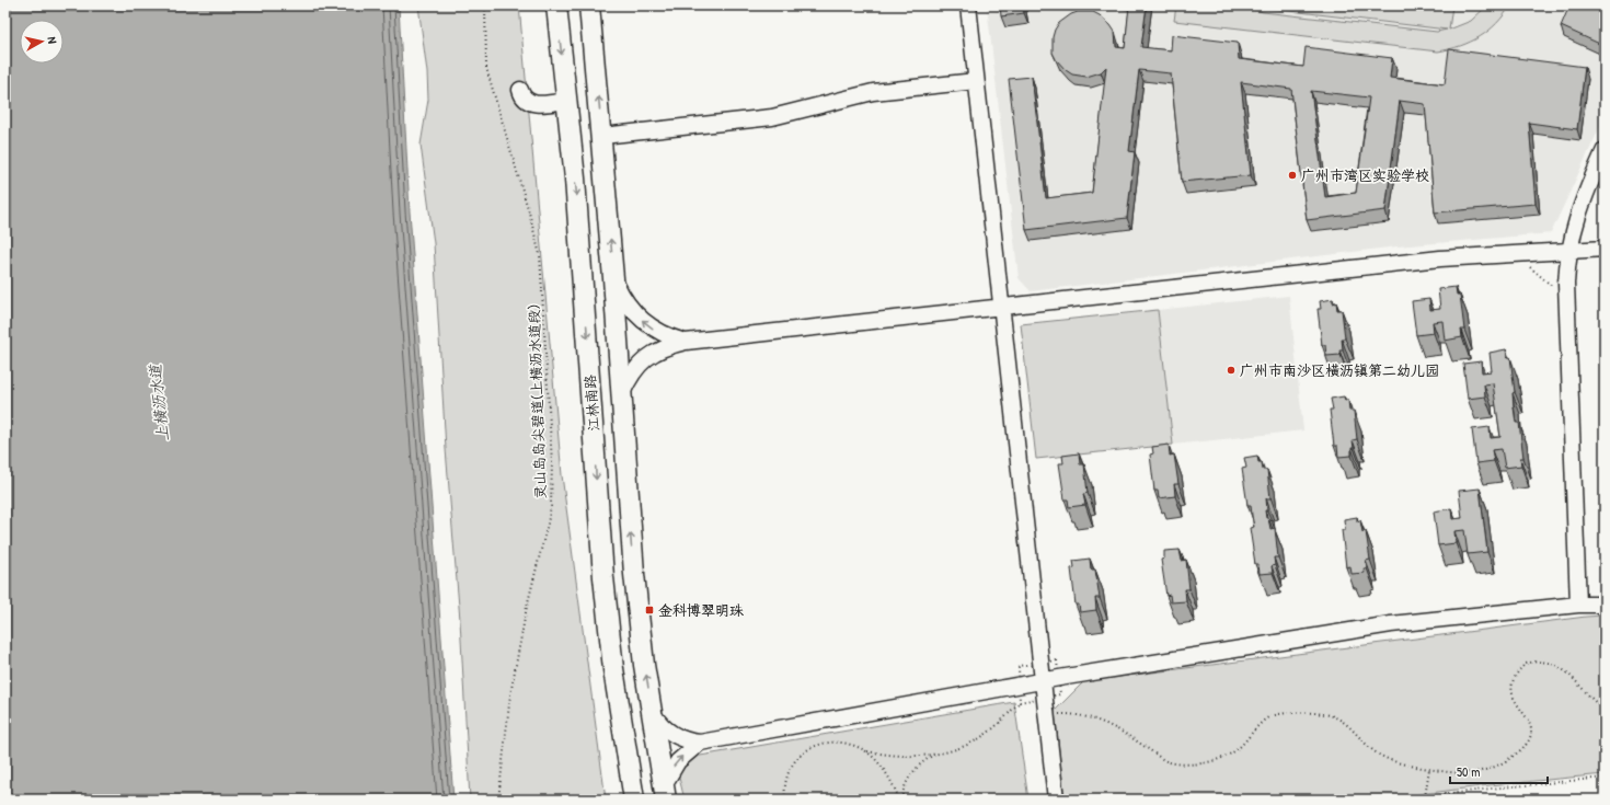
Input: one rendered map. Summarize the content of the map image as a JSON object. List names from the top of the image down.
{
  "streets": {
    "main road": ["江林南路"],
    "path": ["灵山岛岛尖碧道(上横沥水道段)"]
  },
  "water": ["上横沥水道"],
  "places": {
    "other": ["广州市湾区实验学校", "广州市南沙区横沥镇第二幼儿园"],
    "transit": ["金科博翠明珠"]
  },
  "scale_bar": "50 m",
  "north": "right"
}
